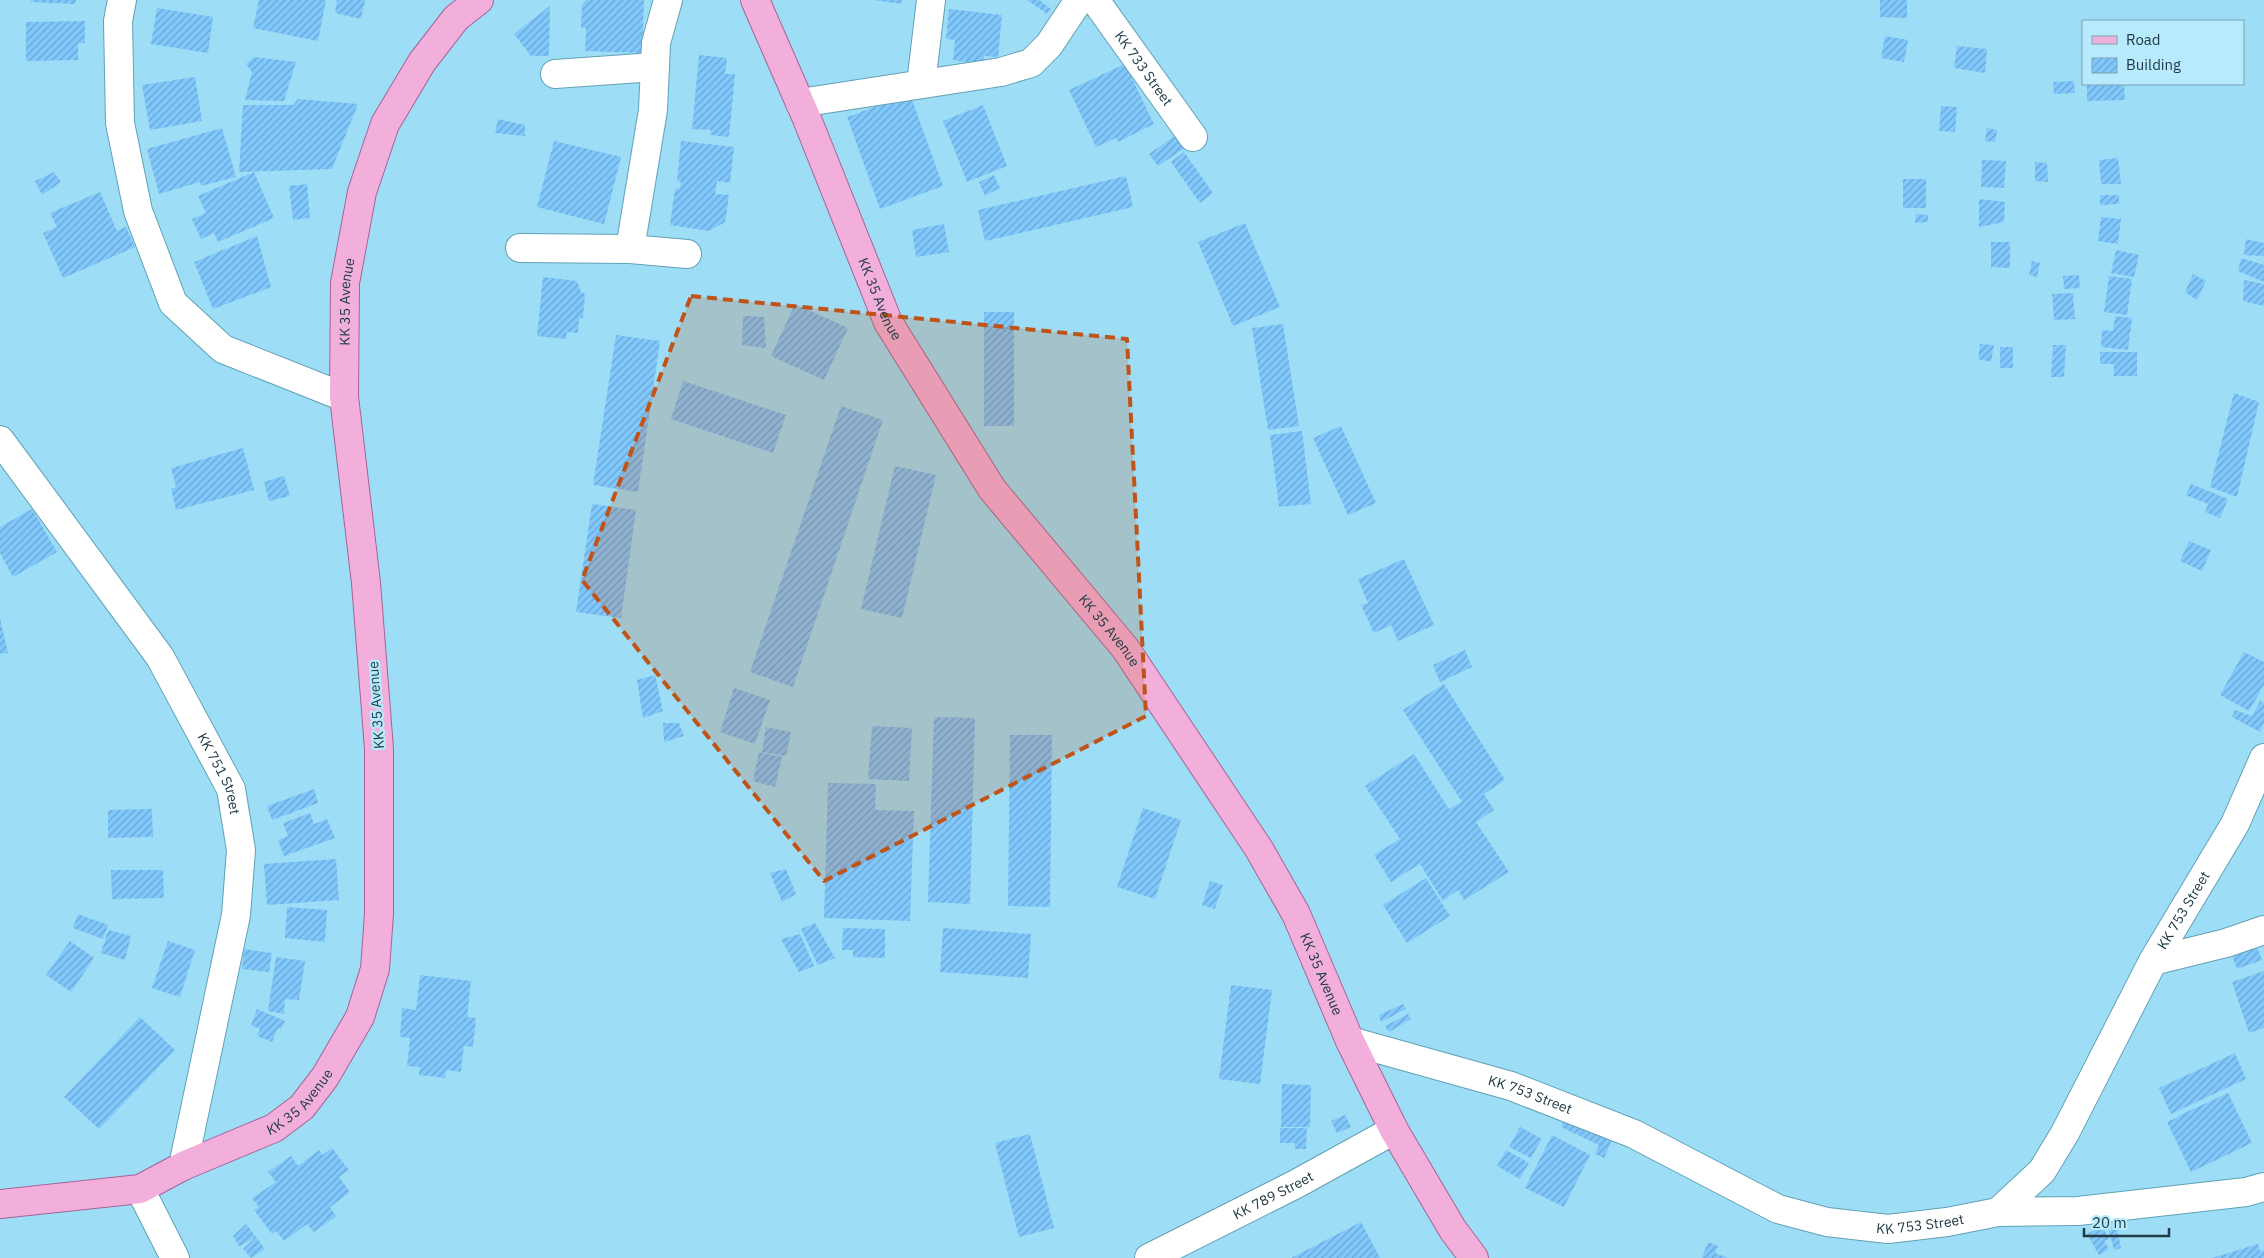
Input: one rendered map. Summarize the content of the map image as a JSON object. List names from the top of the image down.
{
  "streets": {
    "main road": ["KK 35 Avenue"],
    "street": [
      "KK 733 Street",
      "KK 751 Street",
      "KK 753 Street",
      "KK 789 Street"
    ]
  },
  "crossings": [
    ["KK 35 Avenue", "KK 751 Street"],
    ["KK 35 Avenue", "KK 753 Street"],
    ["KK 35 Avenue", "KK 789 Street"]
  ],
  "legend": ["Road", "Building"],
  "scale_bar": "20 m"
}
